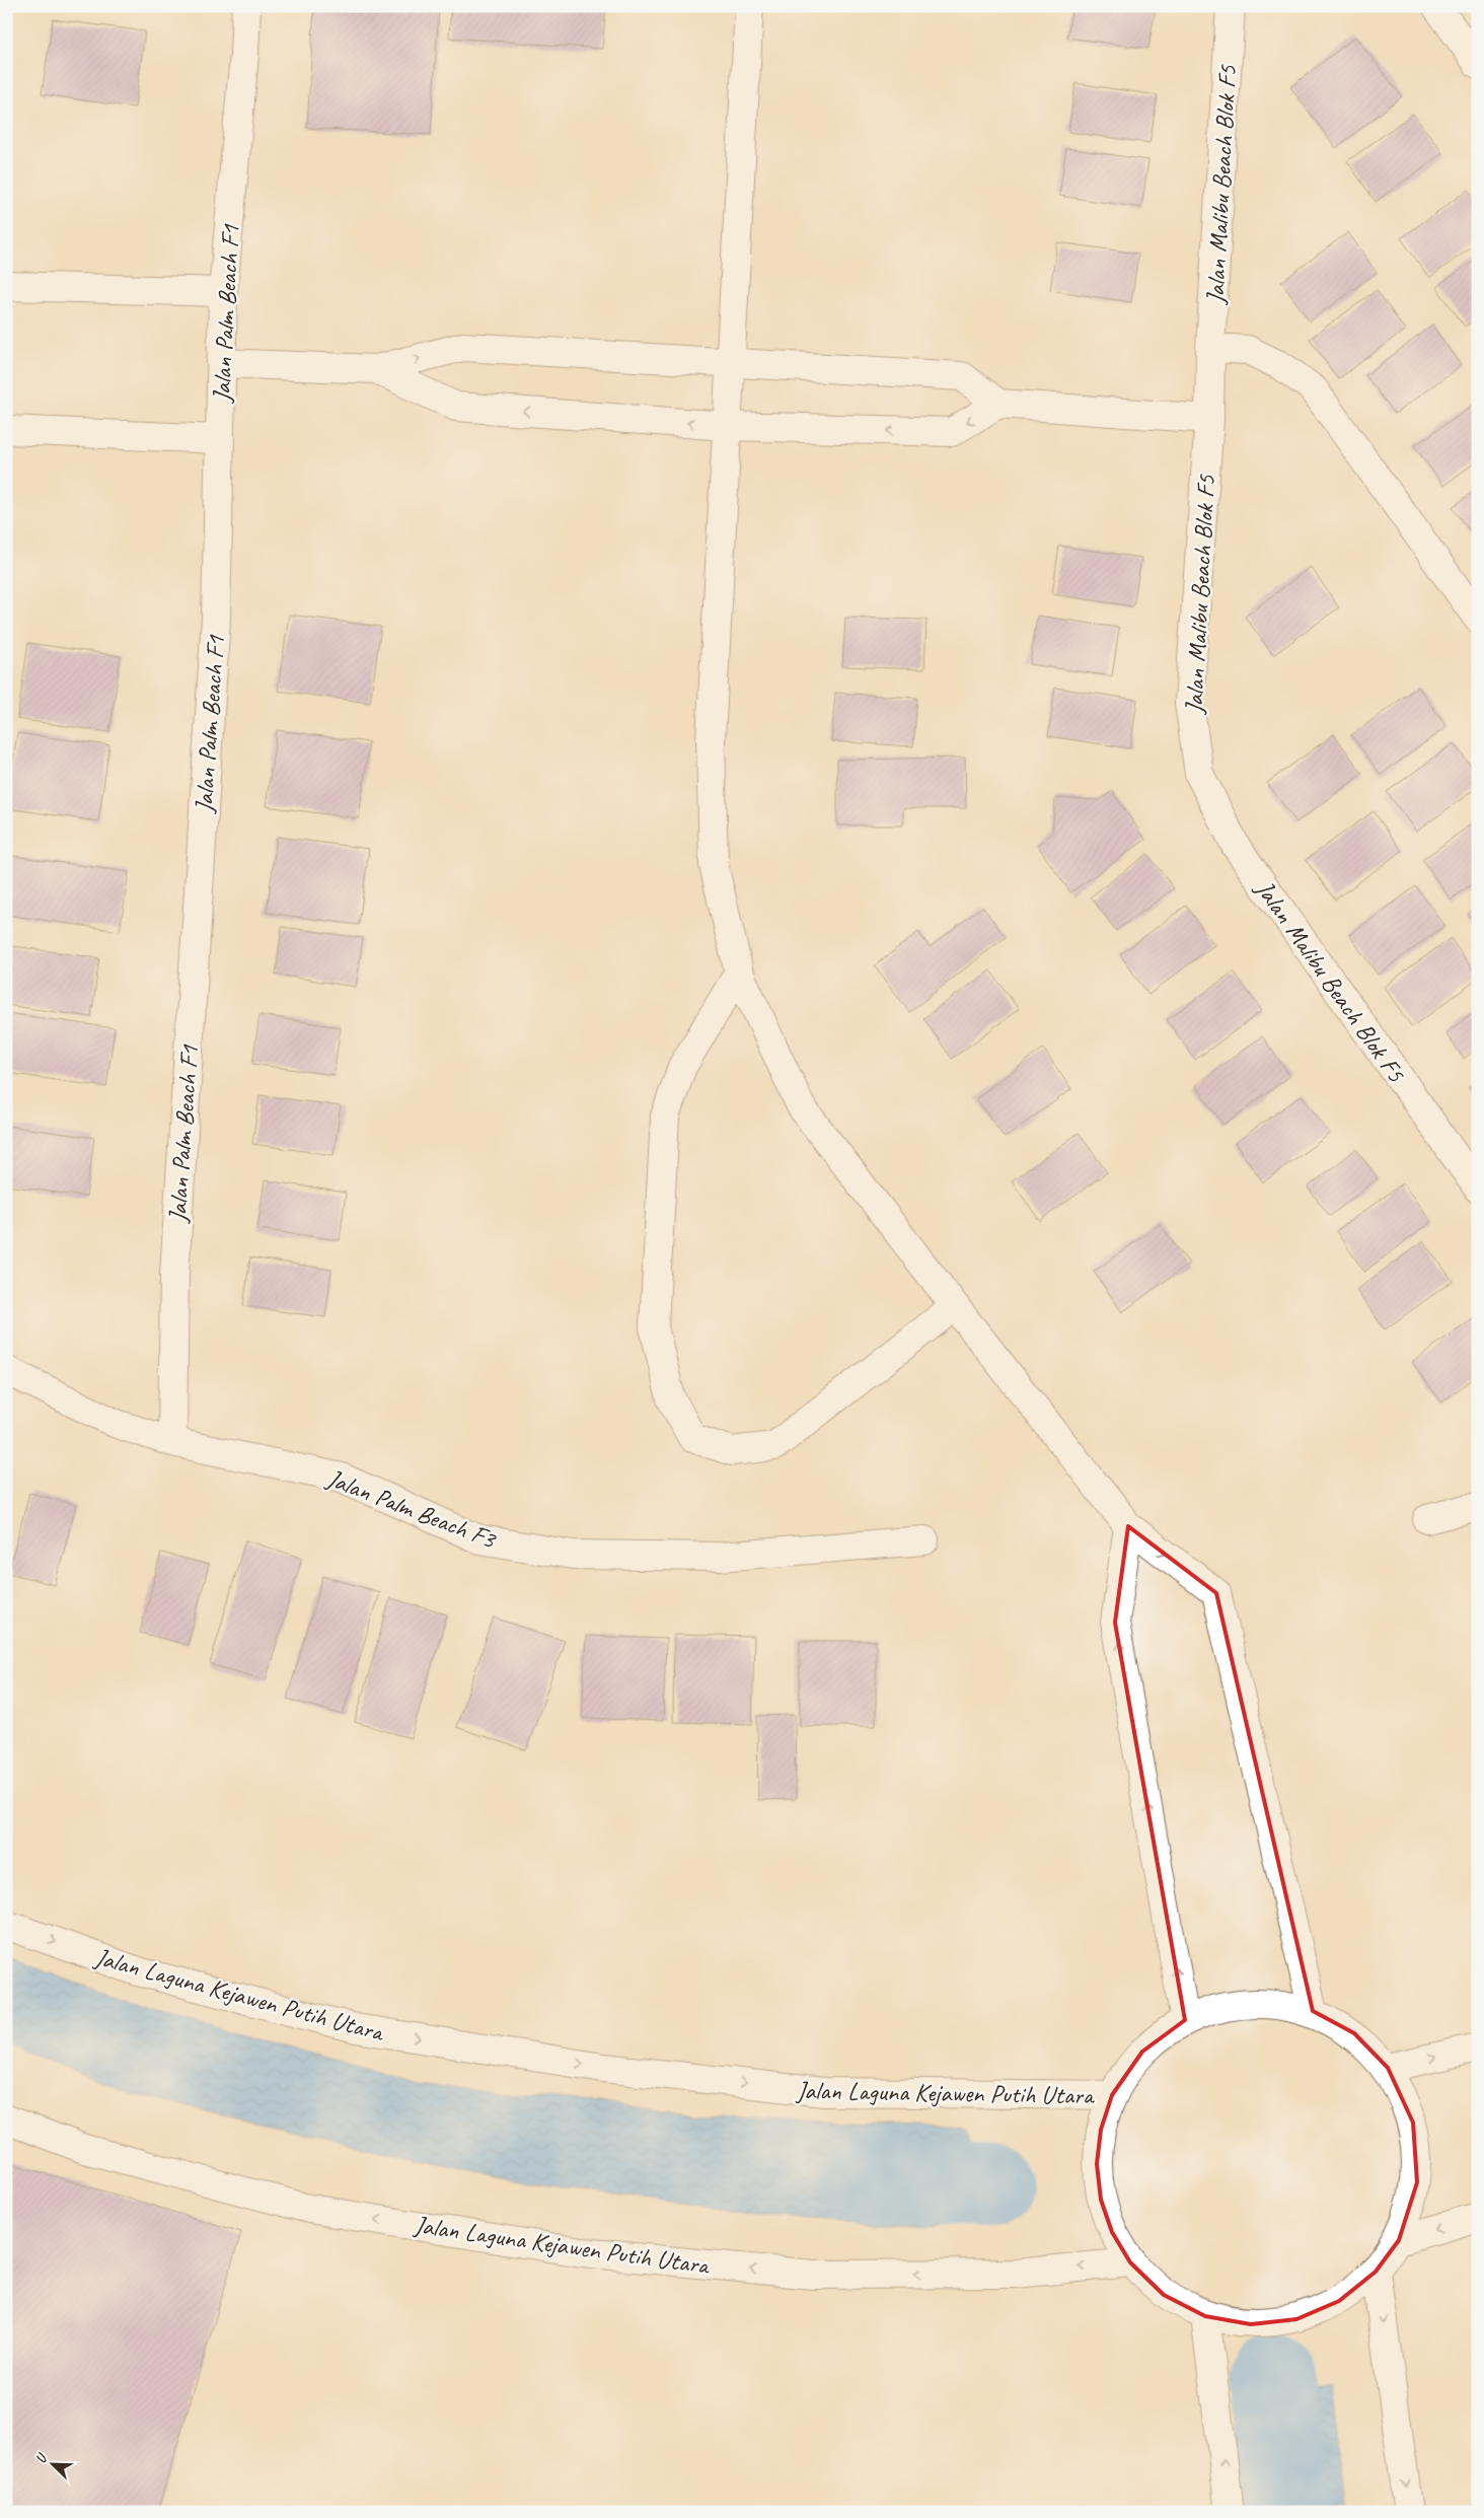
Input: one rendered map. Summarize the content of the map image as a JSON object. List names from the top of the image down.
{
  "streets": {
    "street": [
      "Jalan Malibu Beach Blok F5",
      "Jalan Palm Beach F1",
      "Jalan Palm Beach F3",
      "Jalan Laguna Kejawen Putih Utara"
    ]
  },
  "crossings": [
    ["Jalan Palm Beach F1", "Jalan Palm Beach F3"]
  ],
  "north": "top left"
}
